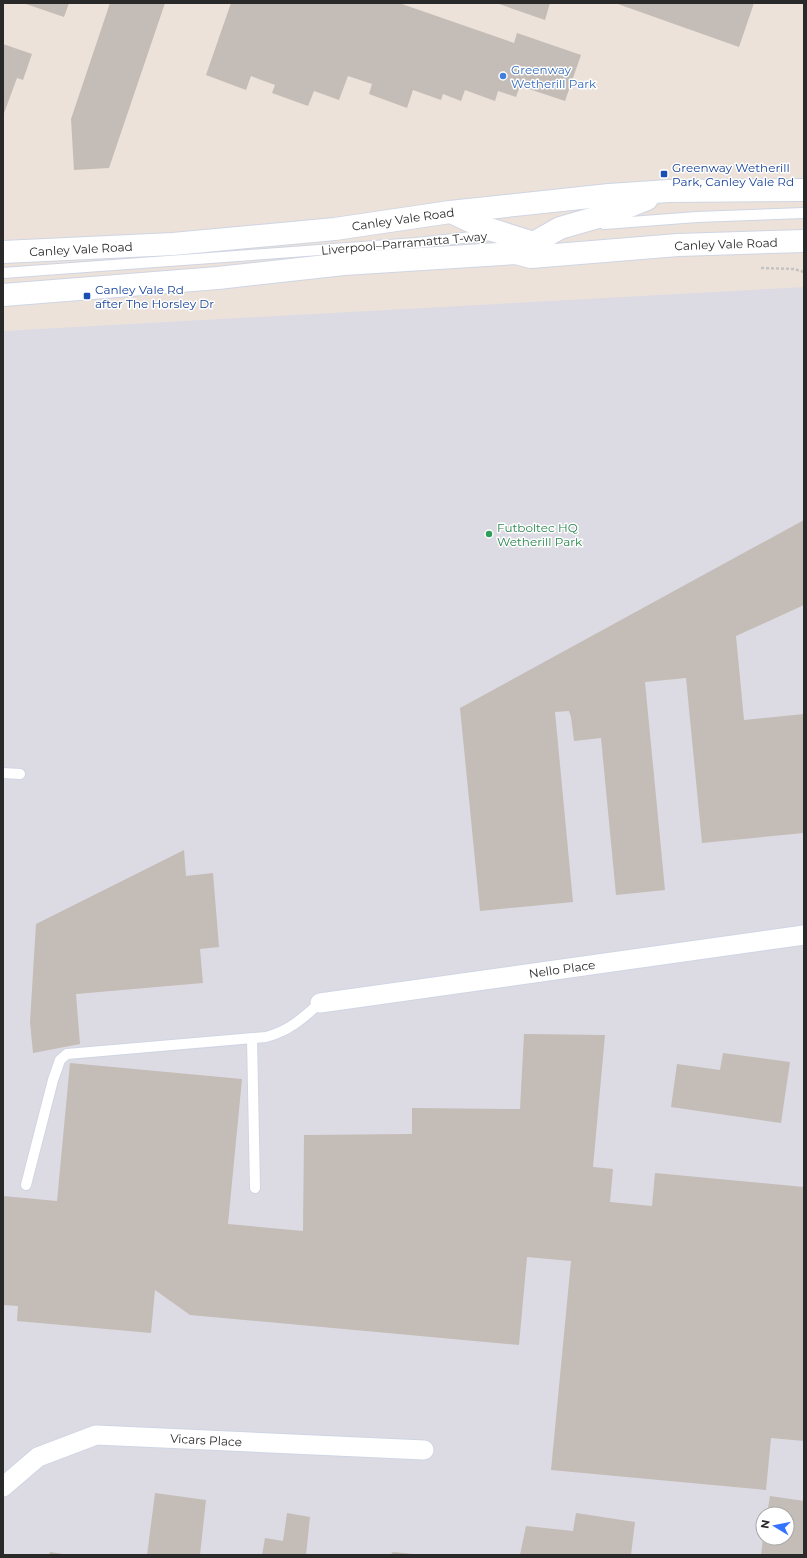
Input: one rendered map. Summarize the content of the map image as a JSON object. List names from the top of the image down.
{
  "streets": {
    "street": ["Canley Vale Road", "Nello Place", "Vicars Place"],
    "lane": ["Liverpool–Parramatta T-way"]
  },
  "places": {
    "other": ["Greenway Wetherill Park", "Futboltec HQ Wetherill Park"],
    "transit": ["Greenway Wetherill Park, Canley Vale Rd", "Canley Vale Rd after The Horsley Dr"]
  },
  "north": "left"
}
